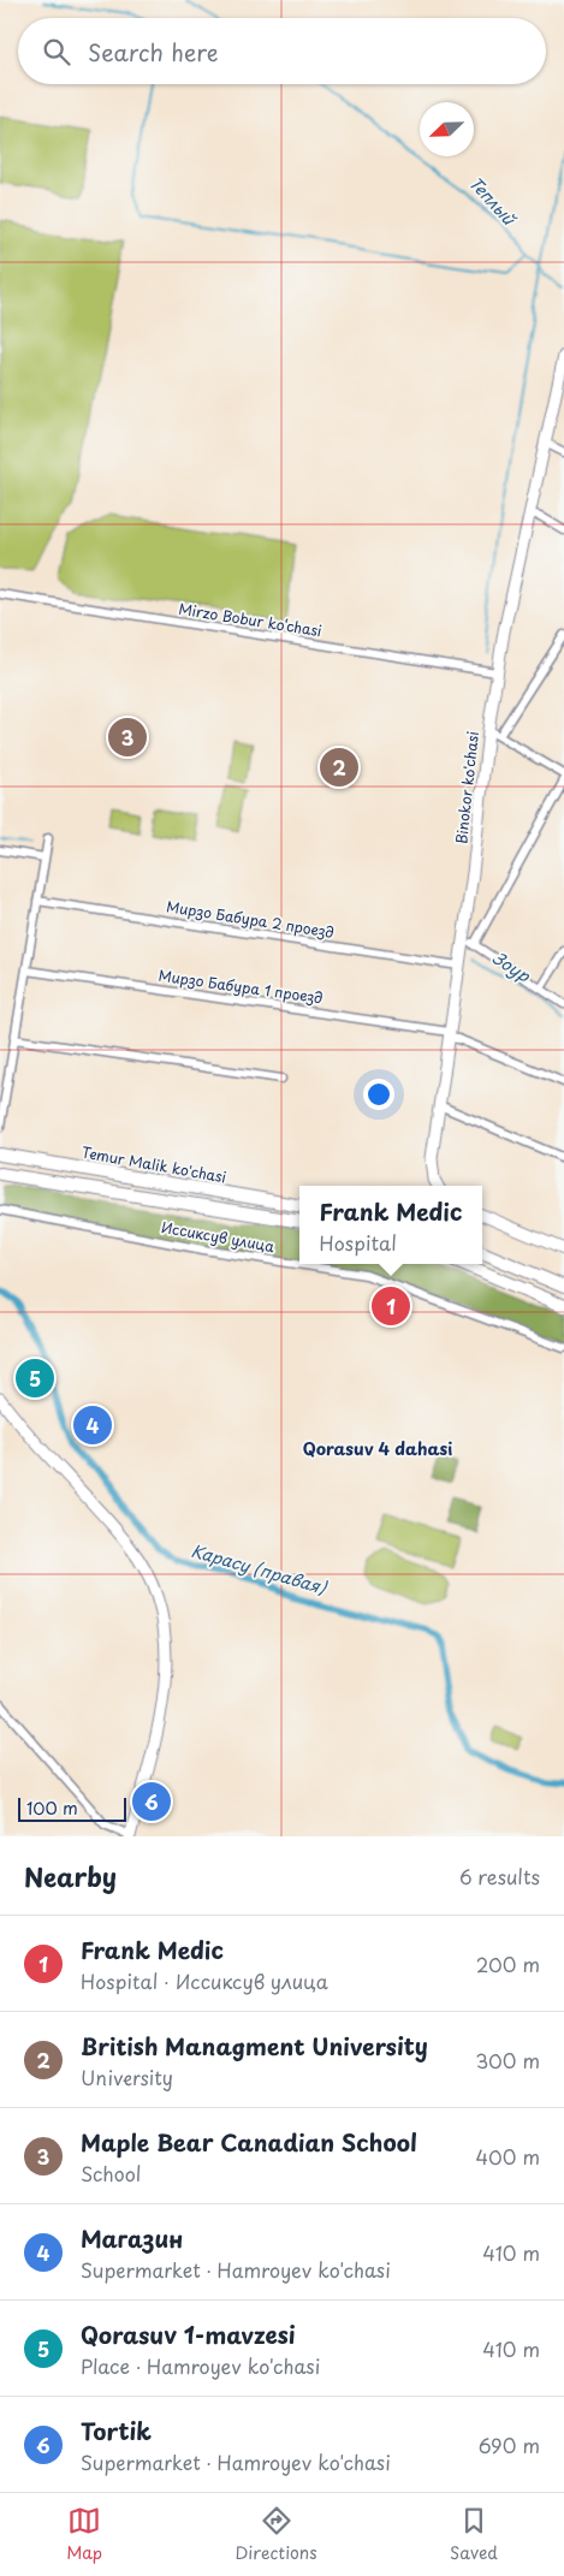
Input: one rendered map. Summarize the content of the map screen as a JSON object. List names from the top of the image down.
{
  "streets": {
    "highway": ["Temur Malik ko'chasi"],
    "main road": ["Binokor ko'chasi"],
    "street": [
      "Mirzo Bobur ko‘chasi",
      "Мирзо Бабура 2 проезд",
      "Мирзо Бабура 1 проезд",
      "Иссиксув улица"
    ]
  },
  "crossings": [
    ["Mirzo Bobur ko‘chasi", "Binokor ko'chasi"],
    ["Binokor ko'chasi", "Мирзо Бабура 2 проезд"],
    ["Binokor ko'chasi", "Мирзо Бабура 1 проезд"]
  ],
  "districts": ["Qorasuv 4 dahasi"],
  "water": ["Теплый", "Зоур", "Карасу (правая)"],
  "scale_bar": "100 m",
  "north": "bottom left",
  "page": {
    "search": "Search here",
    "pins": [
      "3",
      "2",
      "1",
      "5",
      "4",
      "6"
    ],
    "popup": ["Frank Medic", "Hospital"],
    "scale": "100 m",
    "heading": ["Nearby", "6 results"],
    "list": [
      {
        "mark": "1",
        "name": "Frank Medic",
        "note": "Hospital · Иссиксув улица",
        "value": "200 m"
      },
      {
        "mark": "2",
        "name": "British Managment University",
        "note": "University",
        "value": "300 m"
      },
      {
        "mark": "3",
        "name": "Maple Bear Canadian School",
        "note": "School",
        "value": "400 m"
      },
      {
        "mark": "4",
        "name": "Магазин",
        "note": "Supermarket · Hamroyev ko'chasi",
        "value": "410 m"
      },
      {
        "mark": "5",
        "name": "Qorasuv 1-mavzesi",
        "note": "Place · Hamroyev ko'chasi",
        "value": "410 m"
      },
      {
        "mark": "6",
        "name": "Tortik",
        "note": "Supermarket · Hamroyev ko'chasi",
        "value": "690 m"
      }
    ],
    "nav": ["Map", "Directions", "Saved"]
  }
}
